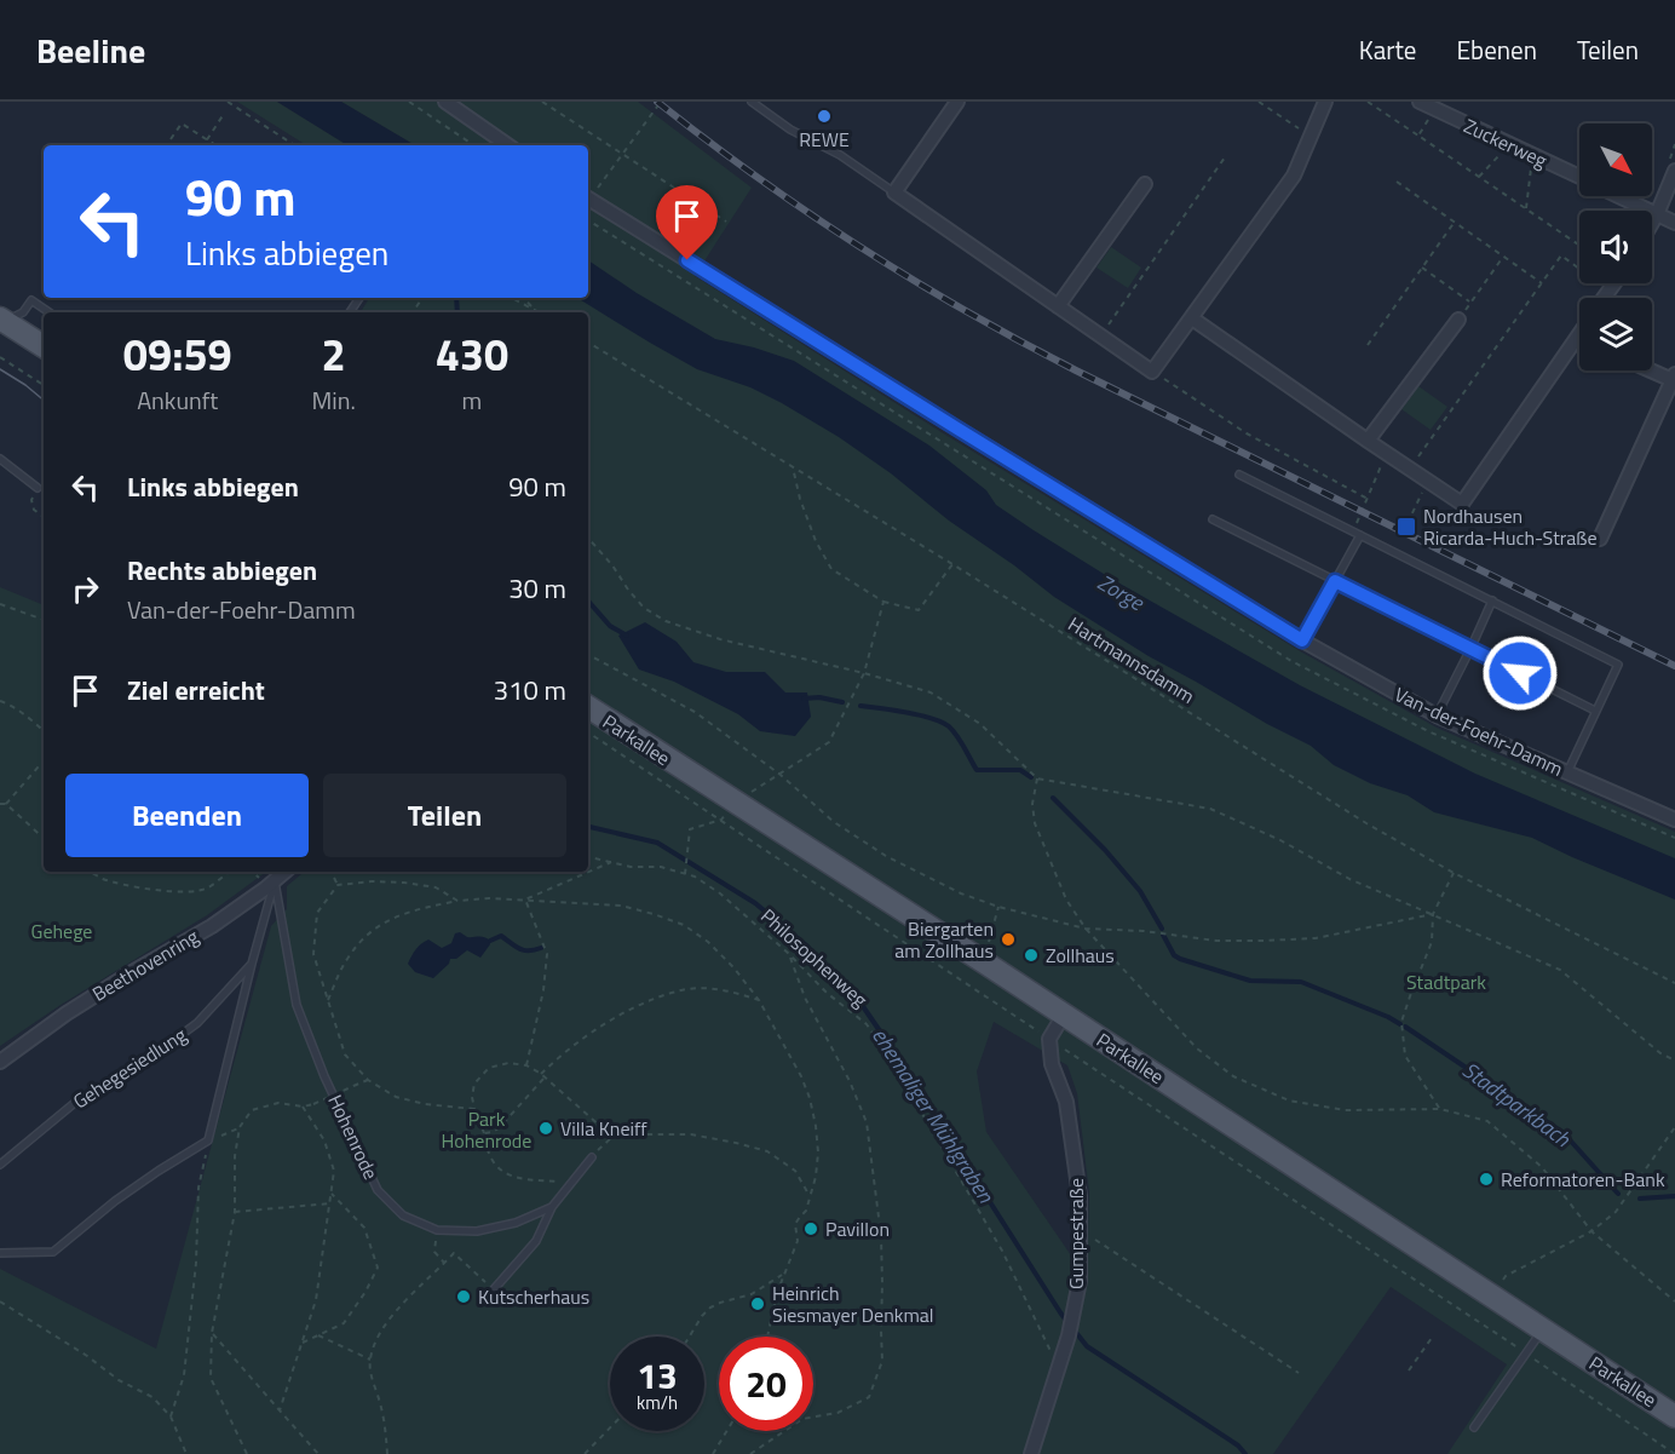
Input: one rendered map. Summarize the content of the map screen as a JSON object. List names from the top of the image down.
{
  "streets": {
    "main road": ["Parkallee"],
    "street": [
      "Zuckerweg",
      "Van-der-Foehr-Damm",
      "Beethovenring",
      "Gumpestraße"
    ],
    "lane": ["Gehegesiedlung", "Hohenrode"],
    "path": ["Hartmannsdamm", "Philosophenweg"]
  },
  "crossings": [
    ["Philosophenweg", "Gumpestraße"],
    ["Beethovenring", "Gehegesiedlung"],
    ["Beethovenring", "Hohenrode"],
    ["Gehegesiedlung", "Hohenrode"]
  ],
  "water": ["Zorge", "Stadtparkbach", "ehemaliger Mühlgraben"],
  "parks": ["Gehege", "Stadtpark", "Park Hohenrode"],
  "places": {
    "other": [
      "REWE",
      "Biergarten am Zollhaus",
      "Zollhaus",
      "Villa Kneiff",
      "Reformatoren-Bank",
      "Pavillon",
      "Kutscherhaus",
      "Heinrich Siesmayer Denkmal"
    ],
    "transit": ["Nordhausen Ricarda-Huch-Straße"]
  },
  "north": "bottom right",
  "page": {
    "header": "Beeline",
    "nav": ["Karte", "Ebenen", "Teilen"],
    "turn": ["90 m", "Links abbiegen"],
    "eta": [
      "09:59",
      "Ankunft",
      "2",
      "Min.",
      "430",
      "m"
    ],
    "list": [
      {
        "name": "Links abbiegen",
        "value": "90 m"
      },
      {
        "name": "Rechts abbiegen",
        "note": "Van-der-Foehr-Damm",
        "value": "30 m"
      },
      {
        "name": "Ziel erreicht",
        "value": "310 m"
      }
    ],
    "buttons": ["Beenden", "Teilen"],
    "speed": "13 km/h",
    "limit": "20"
  }
}
